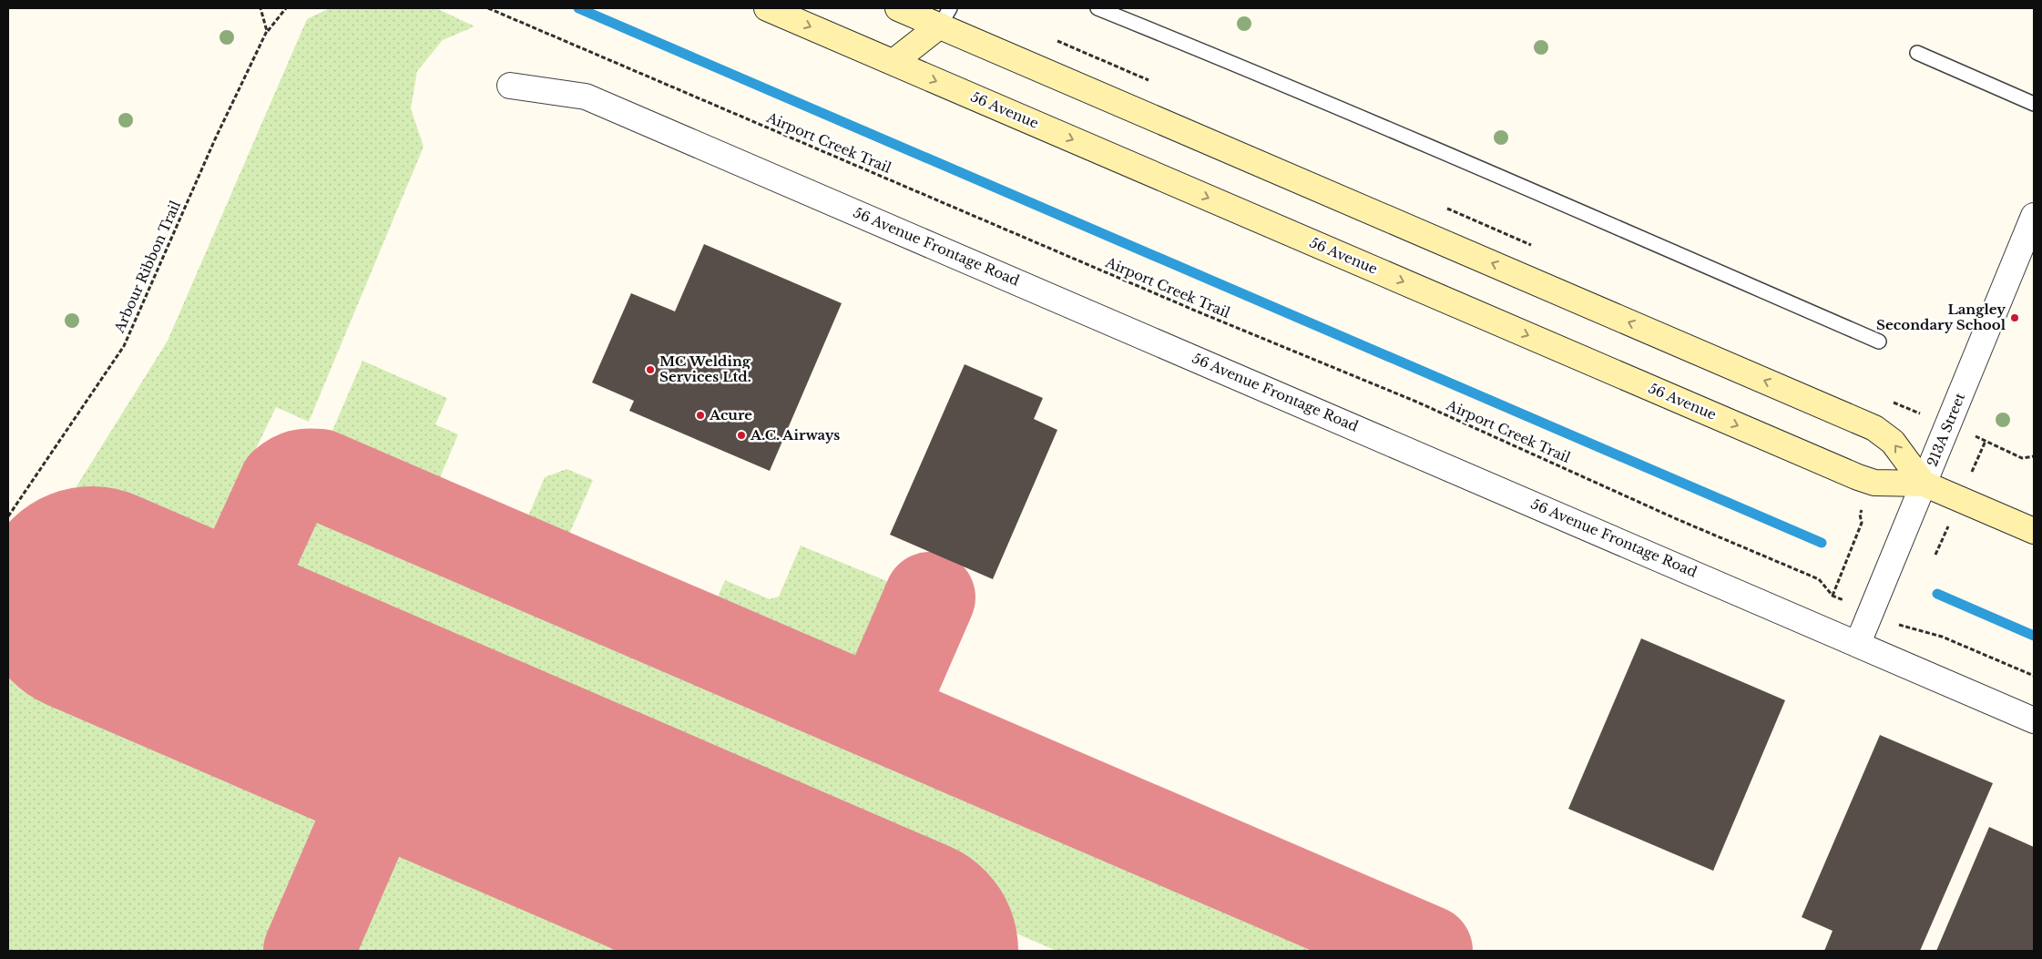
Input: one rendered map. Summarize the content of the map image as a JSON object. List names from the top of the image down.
{
  "streets": {
    "main road": ["56 Avenue"],
    "street": ["56 Avenue Frontage Road", "213A Street"],
    "path": ["Airport Creek Trail", "Arbour Ribbon Trail"]
  },
  "crossings": [
    ["56 Avenue", "213A Street"],
    ["56 Avenue Frontage Road", "213A Street"]
  ],
  "places": [
    "Langley Secondary School",
    "MC Welding Services Ltd.",
    "Acure",
    "A.C. Airways"
  ]
}
